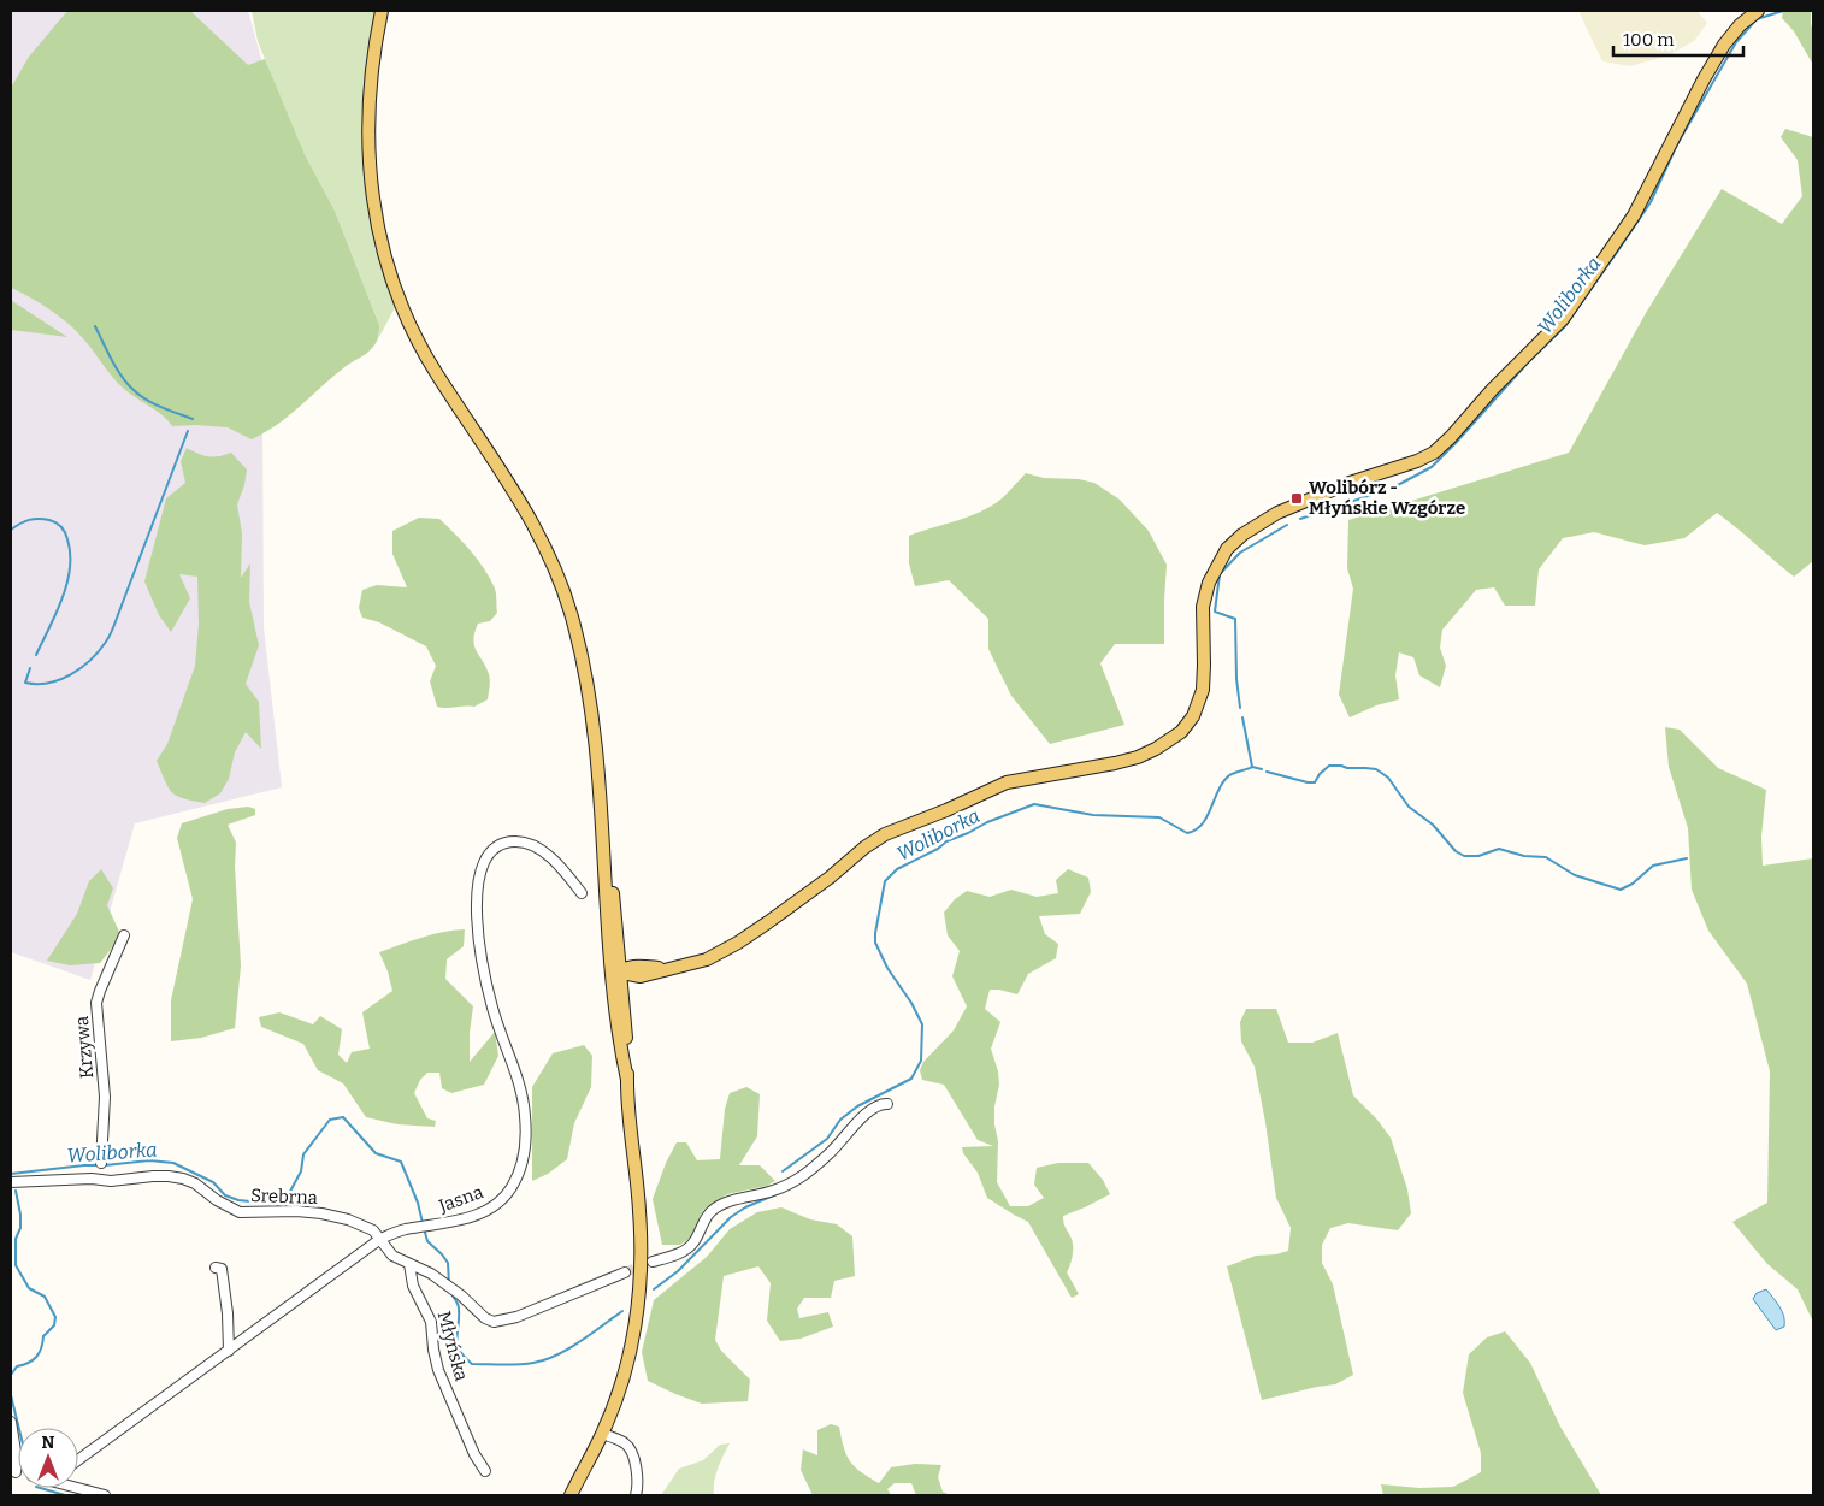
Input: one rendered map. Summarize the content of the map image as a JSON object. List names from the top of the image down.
{
  "streets": {
    "street": [
      "Krzywa",
      "Srebrna",
      "Jasna",
      "Młyńska"
    ]
  },
  "crossings": [
    ["Srebrna", "Jasna"]
  ],
  "water": ["Woliborka"],
  "places": {
    "transit": ["Wolibórz - Młyńskie Wzgórze"]
  },
  "scale_bar": "100 m",
  "north": "top"
}
